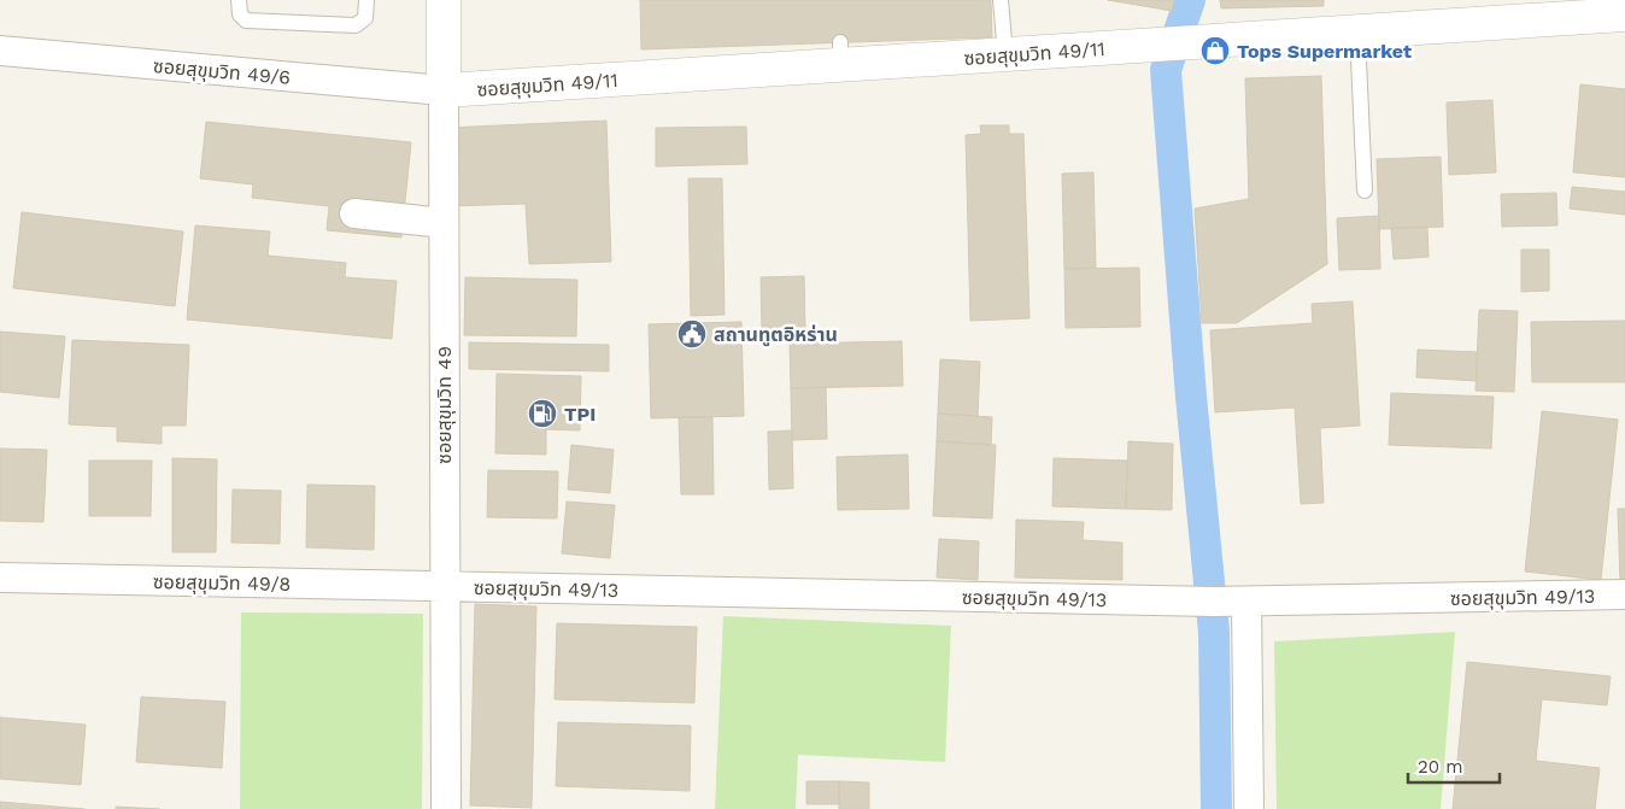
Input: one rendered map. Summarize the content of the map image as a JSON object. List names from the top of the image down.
{
  "streets": {
    "street": [
      "ซอยสุขุมวิท 49/11",
      "ซอยสุขุมวิท 49/6",
      "ซอยสุขุมวิท 49",
      "ซอยสุขุมวิท 49/8",
      "ซอยสุขุมวิท 49/13"
    ]
  },
  "crossings": [
    ["ซอยสุขุมวิท 49/11", "ซอยสุขุมวิท 49/6"],
    ["ซอยสุขุมวิท 49/11", "ซอยสุขุมวิท 49"],
    ["ซอยสุขุมวิท 49/6", "ซอยสุขุมวิท 49"],
    ["ซอยสุขุมวิท 49", "ซอยสุขุมวิท 49/8"],
    ["ซอยสุขุมวิท 49", "ซอยสุขุมวิท 49/13"],
    ["ซอยสุขุมวิท 49/8", "ซอยสุขุมวิท 49/13"]
  ],
  "places": {
    "shop": ["Tops Supermarket"],
    "public building": ["สถานทูตอิหร่าน"],
    "fuel station": ["TPI"]
  },
  "scale_bar": "20 m"
}
